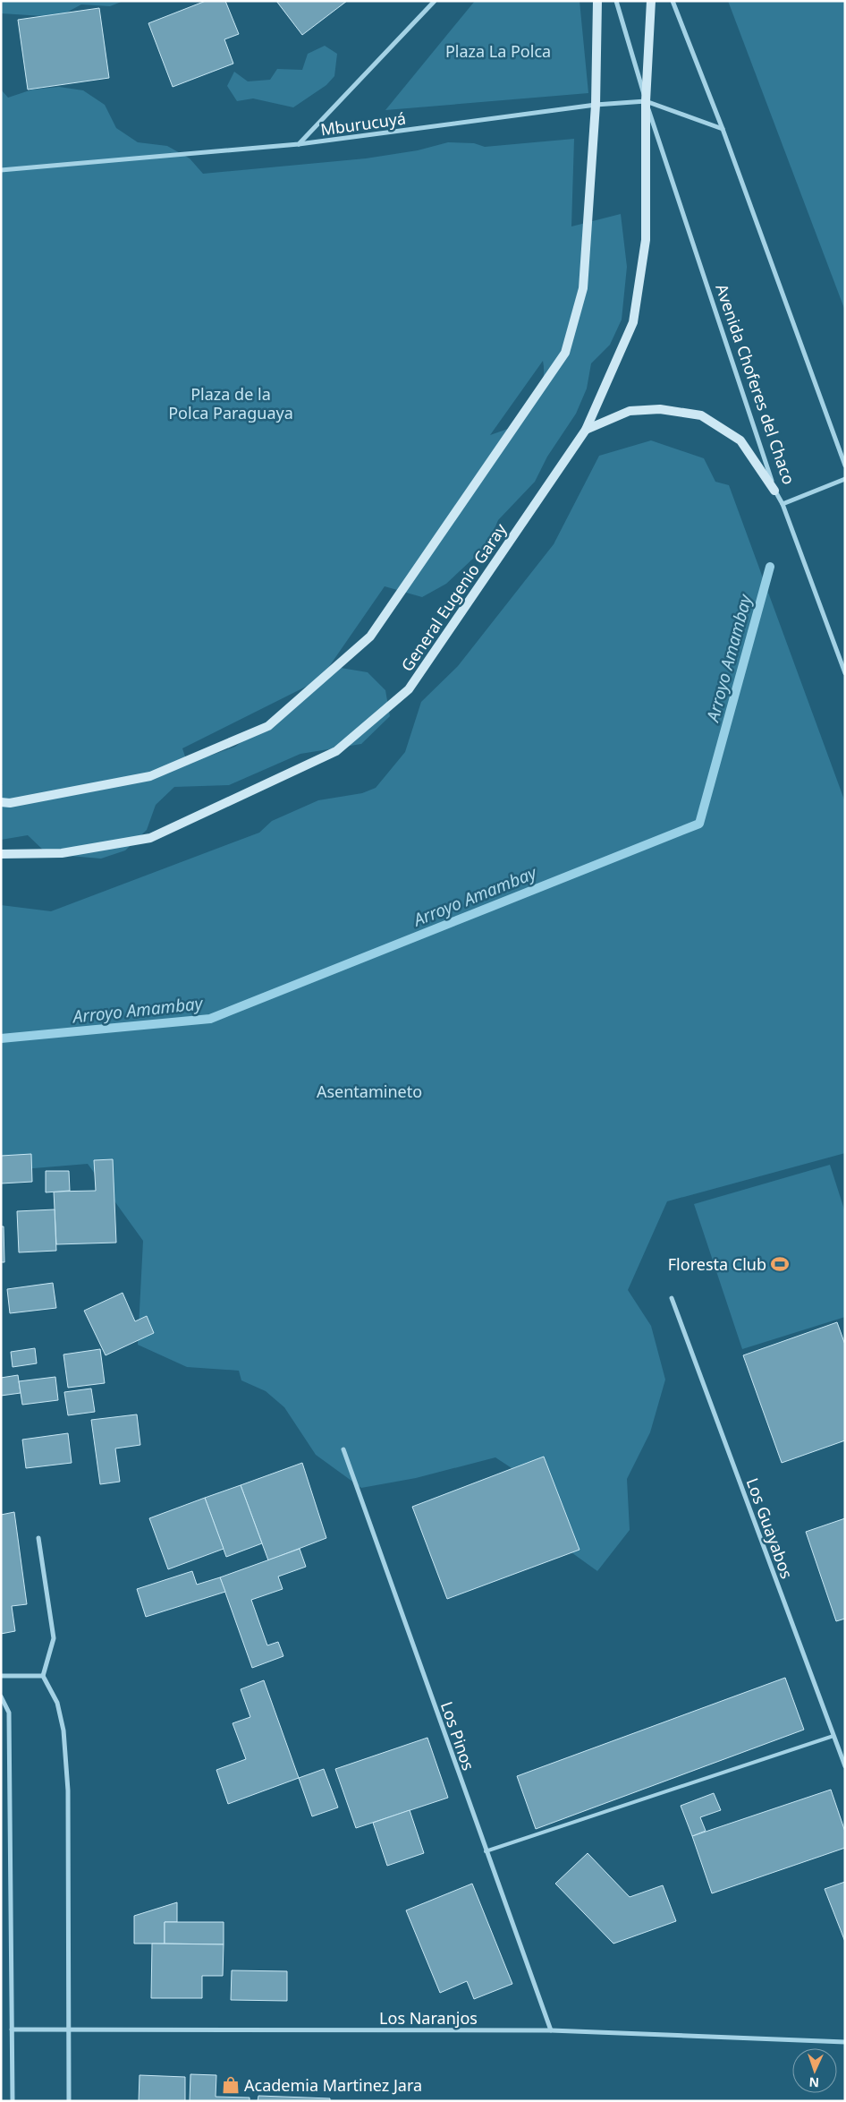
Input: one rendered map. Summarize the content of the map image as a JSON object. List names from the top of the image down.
{
  "streets": {
    "street": [
      "Mburucuyá",
      "Avenida Choferes del Chaco",
      "General Eugenio Garay",
      "Los Guayabos",
      "Los Pinos",
      "Los Naranjos"
    ]
  },
  "crossings": [
    ["Mburucuyá", "Avenida Choferes del Chaco"],
    ["Mburucuyá", "General Eugenio Garay"],
    ["Avenida Choferes del Chaco", "General Eugenio Garay"],
    ["Los Pinos", "Los Naranjos"]
  ],
  "water": ["Arroyo Amambay"],
  "parks": ["Plaza La Polca", "Plaza de la Polca Paraguaya", "Asentamineto"],
  "places": {
    "sports": ["Floresta Club"],
    "shop": ["Academia Martinez Jara"]
  },
  "north": "bottom"
}
